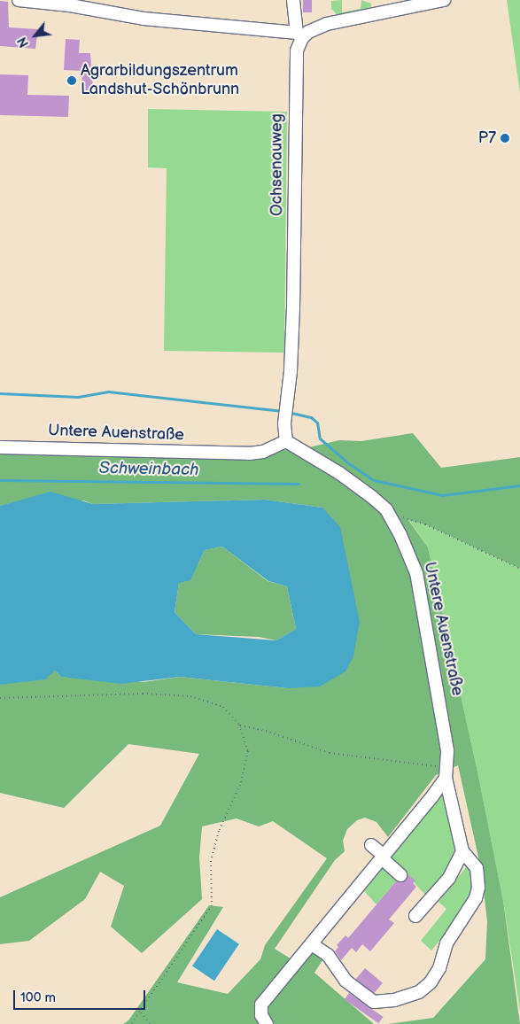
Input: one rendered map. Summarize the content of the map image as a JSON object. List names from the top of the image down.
{
  "streets": {
    "street": ["Ochsenauweg", "Untere Auenstraße"]
  },
  "crossings": [
    ["Ochsenauweg", "Untere Auenstraße"]
  ],
  "water": ["Schweinbach"],
  "places": ["Agrarbildungszentrum Landshut-Schönbrunn", "P7"],
  "scale_bar": "100 m",
  "north": "bottom left"
}
